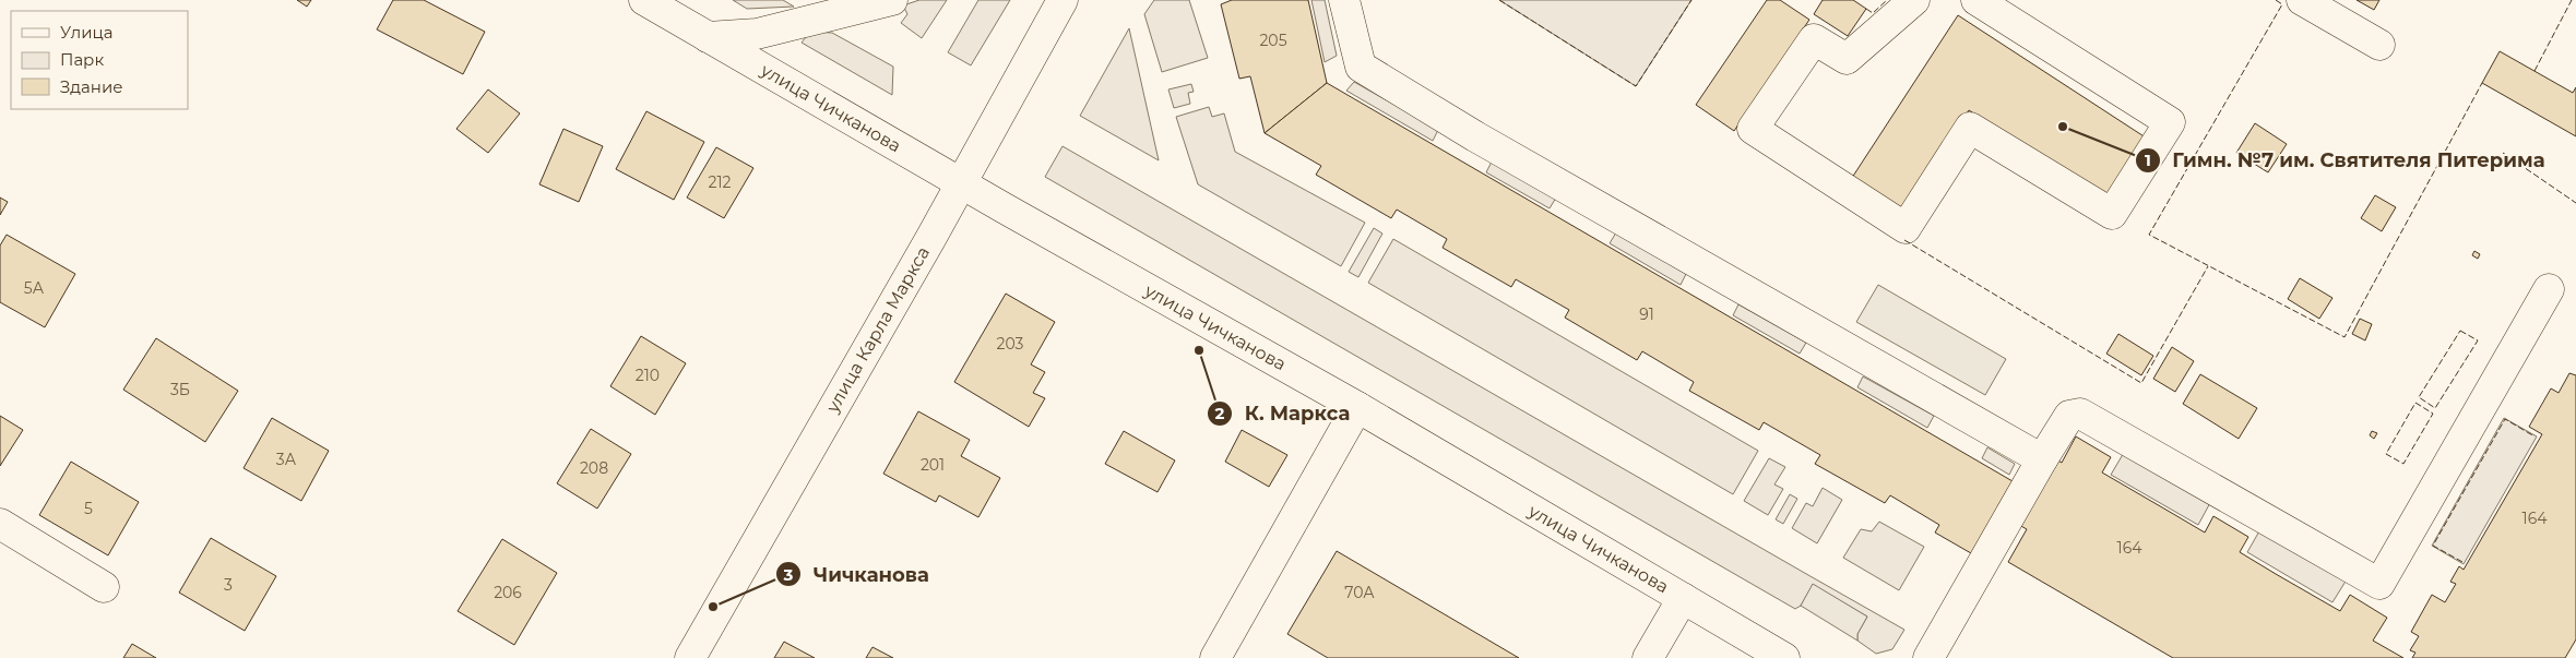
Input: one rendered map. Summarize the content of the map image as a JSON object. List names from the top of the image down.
{
  "streets": {
    "main road": ["улица Чичканова", "улица Карла Маркса"]
  },
  "crossings": [
    ["улица Чичканова", "улица Карла Маркса"]
  ],
  "places": ["Гимн. №7 им. Святителя Питерима", "К. Маркса", "Чичканова"],
  "house_numbers": [
    "205",
    "212",
    "5А",
    "91",
    "203",
    "210",
    "3Б",
    "3А",
    "201",
    "208",
    "5",
    "164",
    "164",
    "3",
    "206",
    "70А"
  ],
  "legend": ["Улица", "Парк", "Здание"]
}
